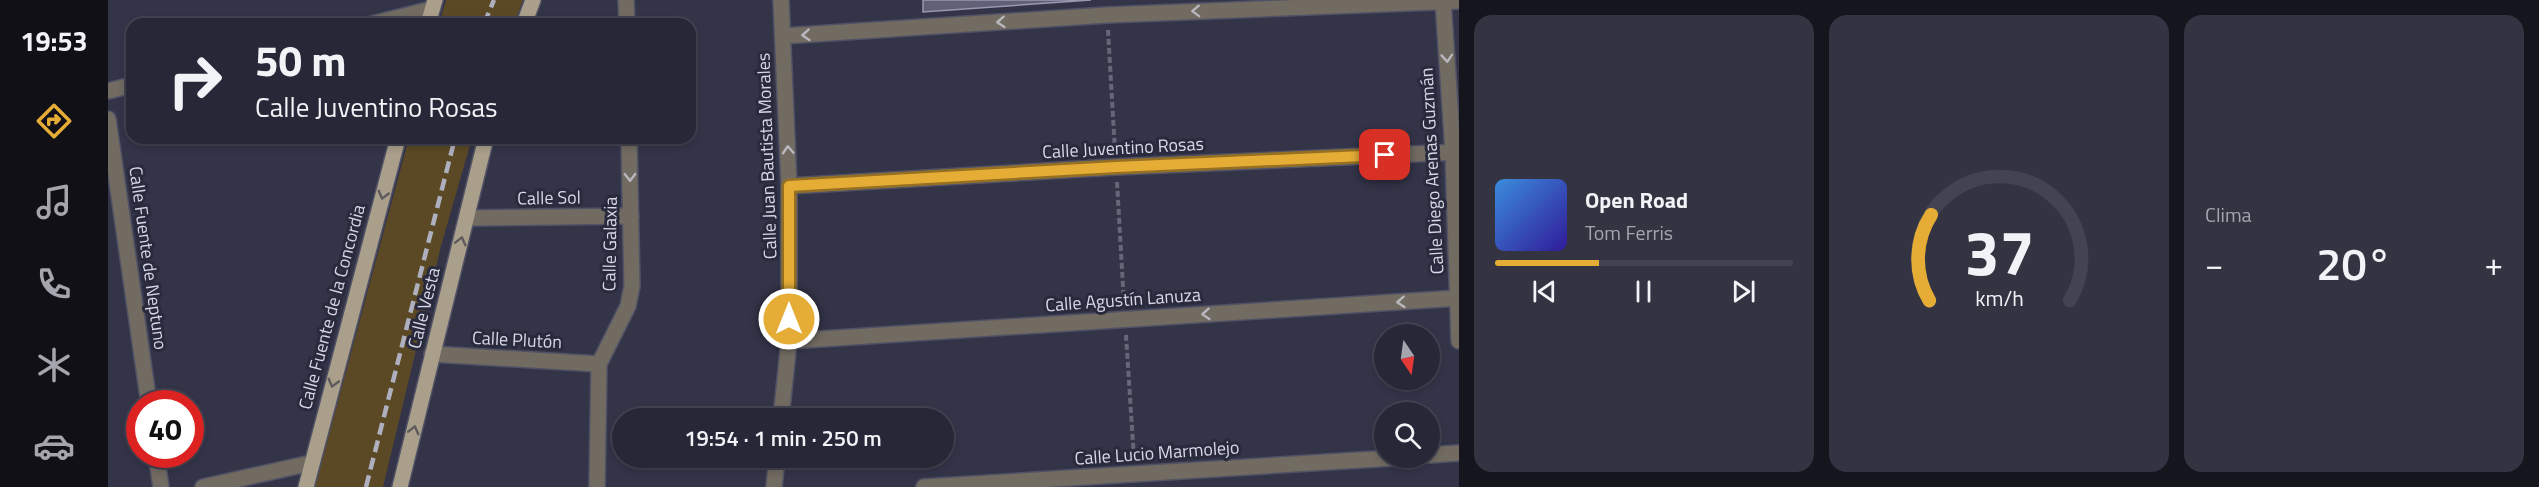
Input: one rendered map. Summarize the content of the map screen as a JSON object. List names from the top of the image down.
{
  "streets": {
    "main road": ["Calle Fuente de la Concordia", "Calle Vesta"],
    "street": [
      "Calle Juventino Rosas",
      "Calle Juan Bautista Morales",
      "Calle Diego Arenas Guzmán",
      "Calle Sol",
      "Calle Galaxia",
      "Calle Fuente de Neptuno",
      "Calle Agustín Lanuza",
      "Calle Plutón",
      "Calle Lucio Marmolejo"
    ]
  },
  "crossings": [
    ["Calle Juventino Rosas", "Calle Juan Bautista Morales"],
    ["Calle Juventino Rosas", "Calle Diego Arenas Guzmán"],
    ["Calle Juan Bautista Morales", "Calle Agustín Lanuza"],
    ["Calle Diego Arenas Guzmán", "Calle Agustín Lanuza"],
    ["Calle Sol", "Calle Galaxia"],
    ["Calle Sol", "Calle Vesta"],
    ["Calle Galaxia", "Calle Plutón"],
    ["Calle Vesta", "Calle Plutón"]
  ],
  "one_way": [
    "Calle Juan Bautista Morales",
    "Calle Diego Arenas Guzmán",
    "Calle Agustín Lanuza",
    "Calle Fuente de la Concordia",
    "Calle Vesta"
  ],
  "north": "bottom",
  "page": {
    "tabs": "19:53",
    "tile": "Clima",
    "turn": ["50 m", "Calle Juventino Rosas"],
    "song": ["Open Road", "Tom Ferris"],
    "heat": ["−", "20°", "+"],
    "limit": "40",
    "trip": "19:54 · 1 min · 250 m",
    "gauge": ["37", "km/h"]
  }
}
